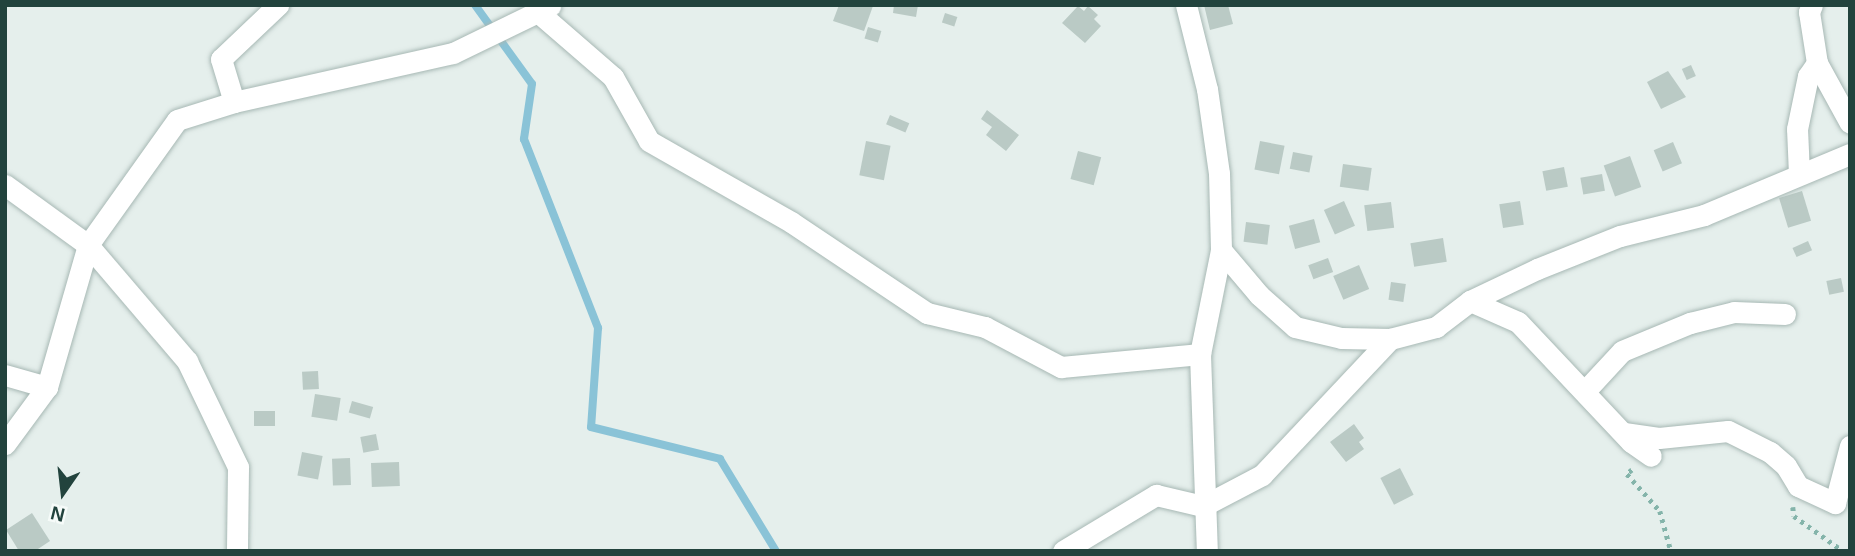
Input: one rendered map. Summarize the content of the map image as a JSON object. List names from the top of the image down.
{
  "north": "bottom"
}
